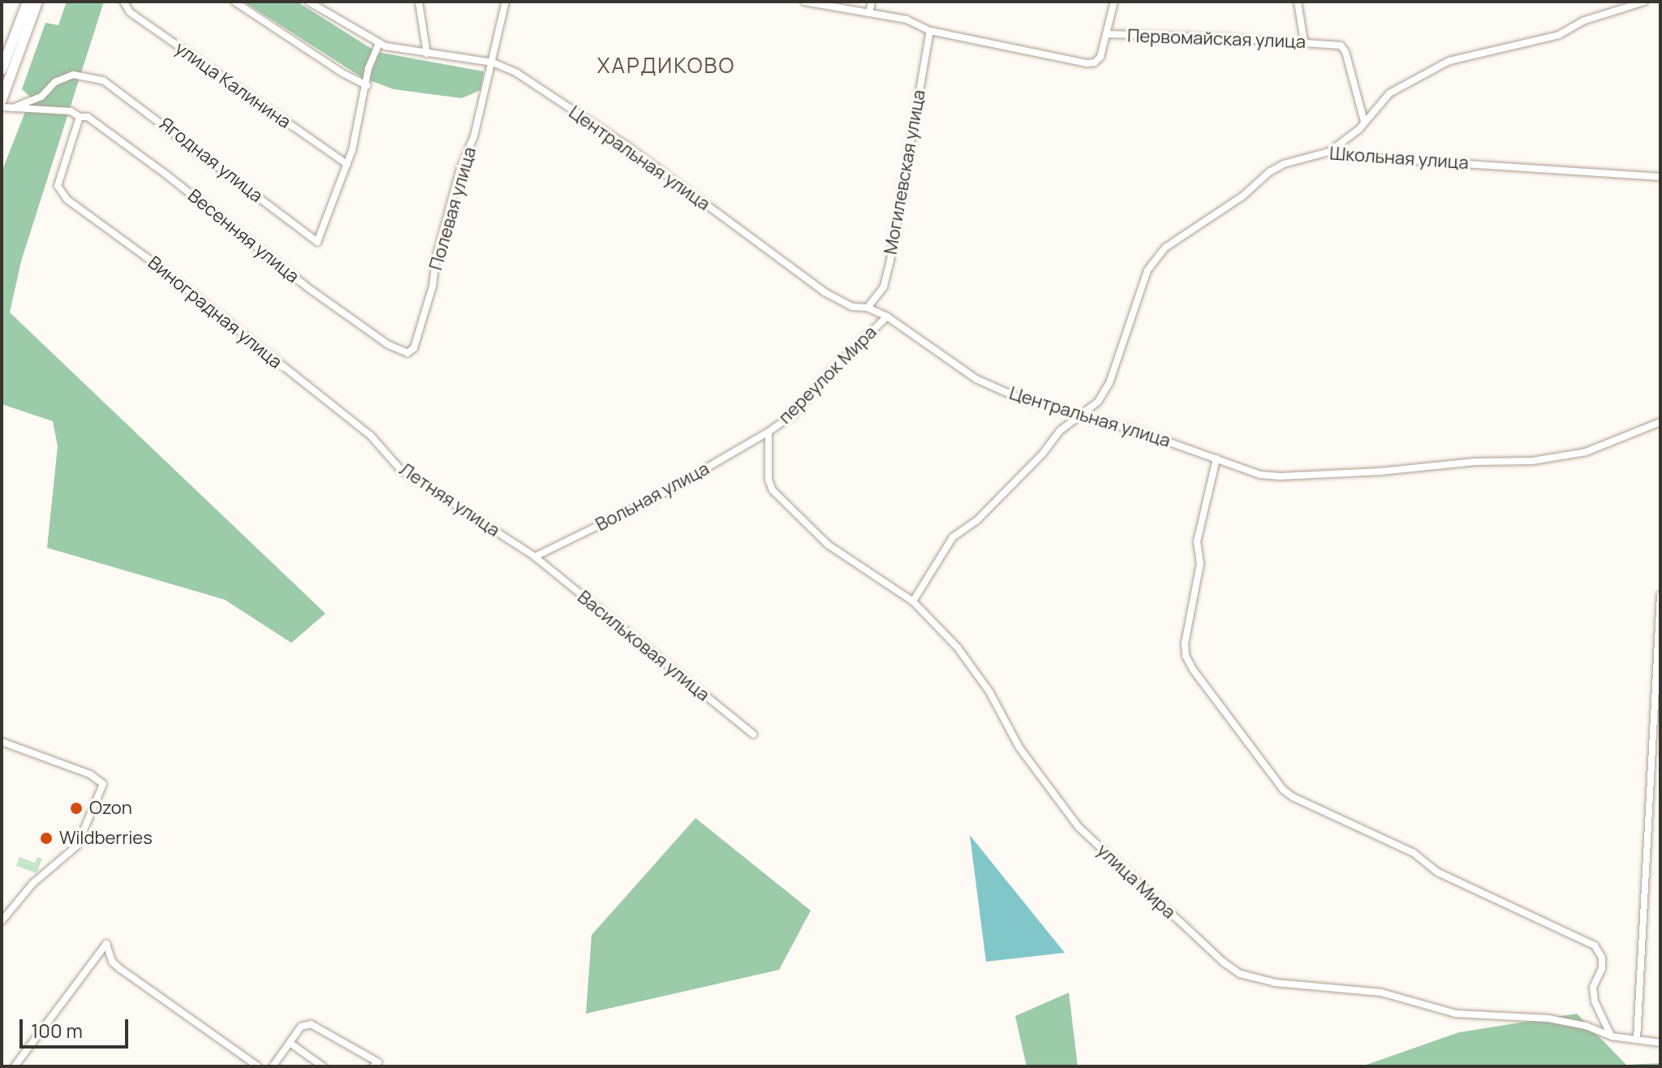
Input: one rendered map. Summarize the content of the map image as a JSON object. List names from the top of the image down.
{
  "streets": {
    "street": [
      "Первомайская улица",
      "улица Калинина",
      "Центральная улица",
      "Школьная улица",
      "Ягодная улица",
      "Могилевская улица",
      "Полевая улица",
      "Весенняя улица",
      "Виноградная улица",
      "переулок Мира",
      "Вольная улица",
      "Летняя улица",
      "Васильковая улица",
      "улица Мира"
    ]
  },
  "crossings": [
    ["Первомайская улица", "Могилевская улица"],
    ["улица Калинина", "Ягодная улица"],
    ["Центральная улица", "Школьная улица"],
    ["Центральная улица", "Могилевская улица"],
    ["Центральная улица", "Полевая улица"],
    ["Центральная улица", "переулок Мира"],
    ["Школьная улица", "улица Мира"],
    ["Ягодная улица", "Весенняя улица"],
    ["Полевая улица", "Весенняя улица"],
    ["Весенняя улица", "Виноградная улица"],
    ["Виноградная улица", "Летняя улица"],
    ["переулок Мира", "Вольная улица"],
    ["переулок Мира", "улица Мира"],
    ["Вольная улица", "Летняя улица"],
    ["Вольная улица", "Васильковая улица"],
    ["Вольная улица", "улица Мира"],
    ["Летняя улица", "Васильковая улица"]
  ],
  "districts": ["ХАРДИКОВО"],
  "places": ["Ozon", "Wildberries"],
  "scale_bar": "100 m"
}
